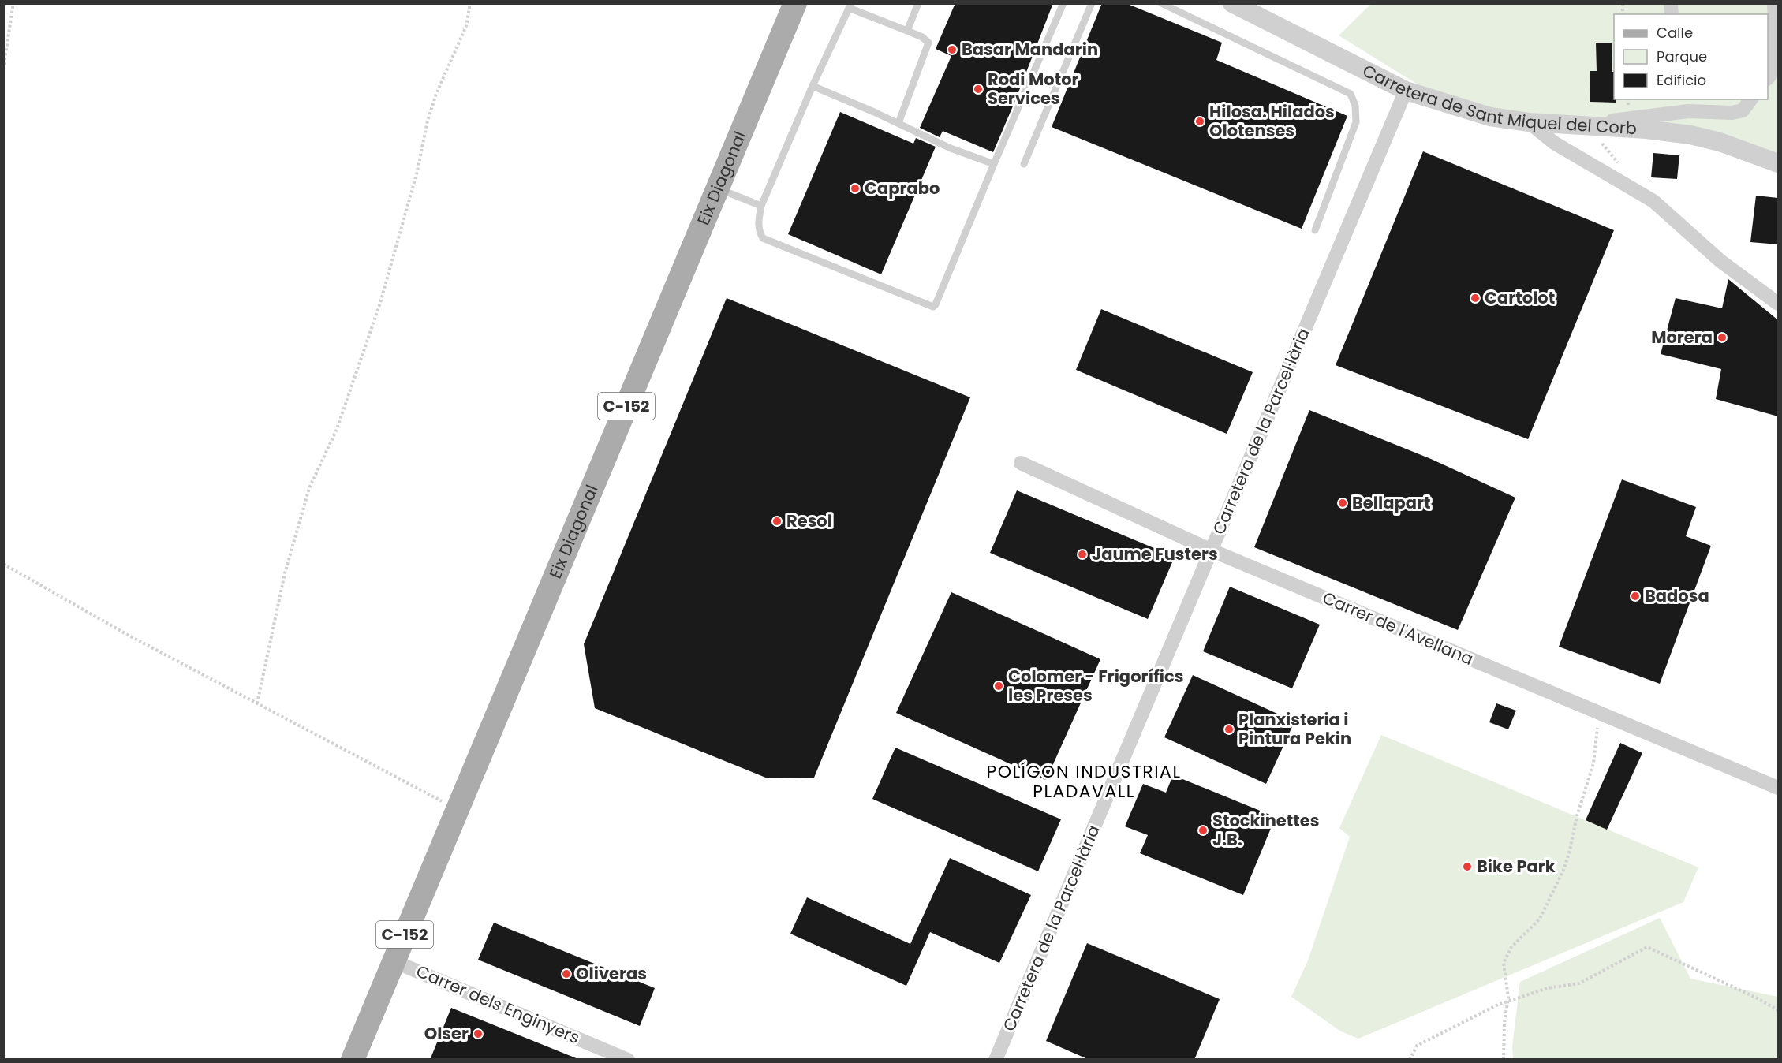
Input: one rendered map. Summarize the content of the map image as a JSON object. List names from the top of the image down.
{
  "streets": {
    "main road": ["Eix Diagonal", "C-152"],
    "street": [
      "Carretera de Sant Miquel del Corb",
      "Carretera de la Parcel·lària",
      "Carrer de l'Avellana",
      "Carrer dels Enginyers"
    ]
  },
  "crossings": [
    ["Carretera de Sant Miquel del Corb", "Carretera de la Parcel·lària"],
    ["Eix Diagonal", "Carrer dels Enginyers"],
    ["Carretera de la Parcel·lària", "Carrer de l'Avellana"]
  ],
  "districts": ["POLÍGON INDUSTRIAL PLADAVALL"],
  "places": [
    "Basar Mandarin",
    "Rodi Motor Services",
    "Hilosa. Hilados Olotenses",
    "Caprabo",
    "Cartolot",
    "Morera",
    "Bellapart",
    "Resol",
    "Jaume Fusters",
    "Badosa",
    "Colomer - Frigorífics les Preses",
    "Planxisteria i Pintura Pekin",
    "Stockinettes J.B.",
    "Bike Park",
    "Oliveras",
    "Olser"
  ],
  "legend": ["Calle", "Parque", "Edificio"]
}
